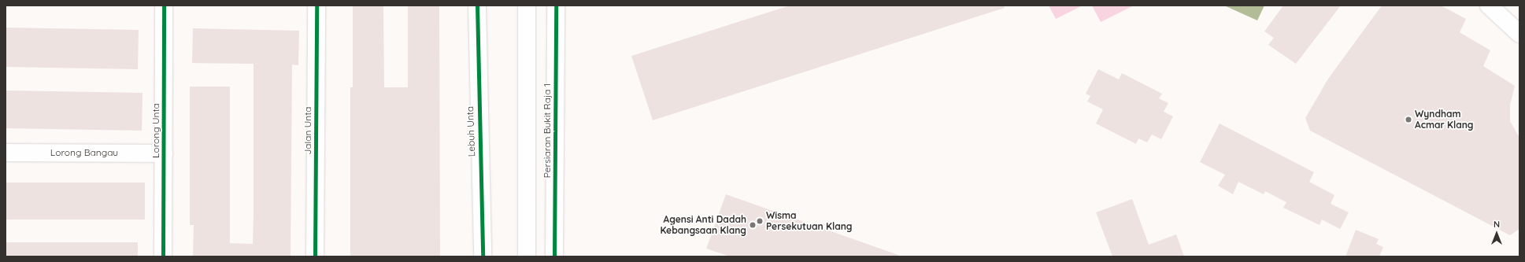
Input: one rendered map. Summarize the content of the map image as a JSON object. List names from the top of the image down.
{
  "streets": {
    "street": [
      "Lorong Unta",
      "Jalan Unta",
      "Persiaran Bukit Raja 1",
      "Lebuh Unta",
      "Lorong Bangau"
    ]
  },
  "crossings": [
    ["Lorong Unta", "Lorong Bangau"]
  ],
  "places": ["Wyndham Acmar Klang", "Wisma Persekutuan Klang", "Agensi Anti Dadah Kebangsaan Klang"],
  "north": "top"
}
